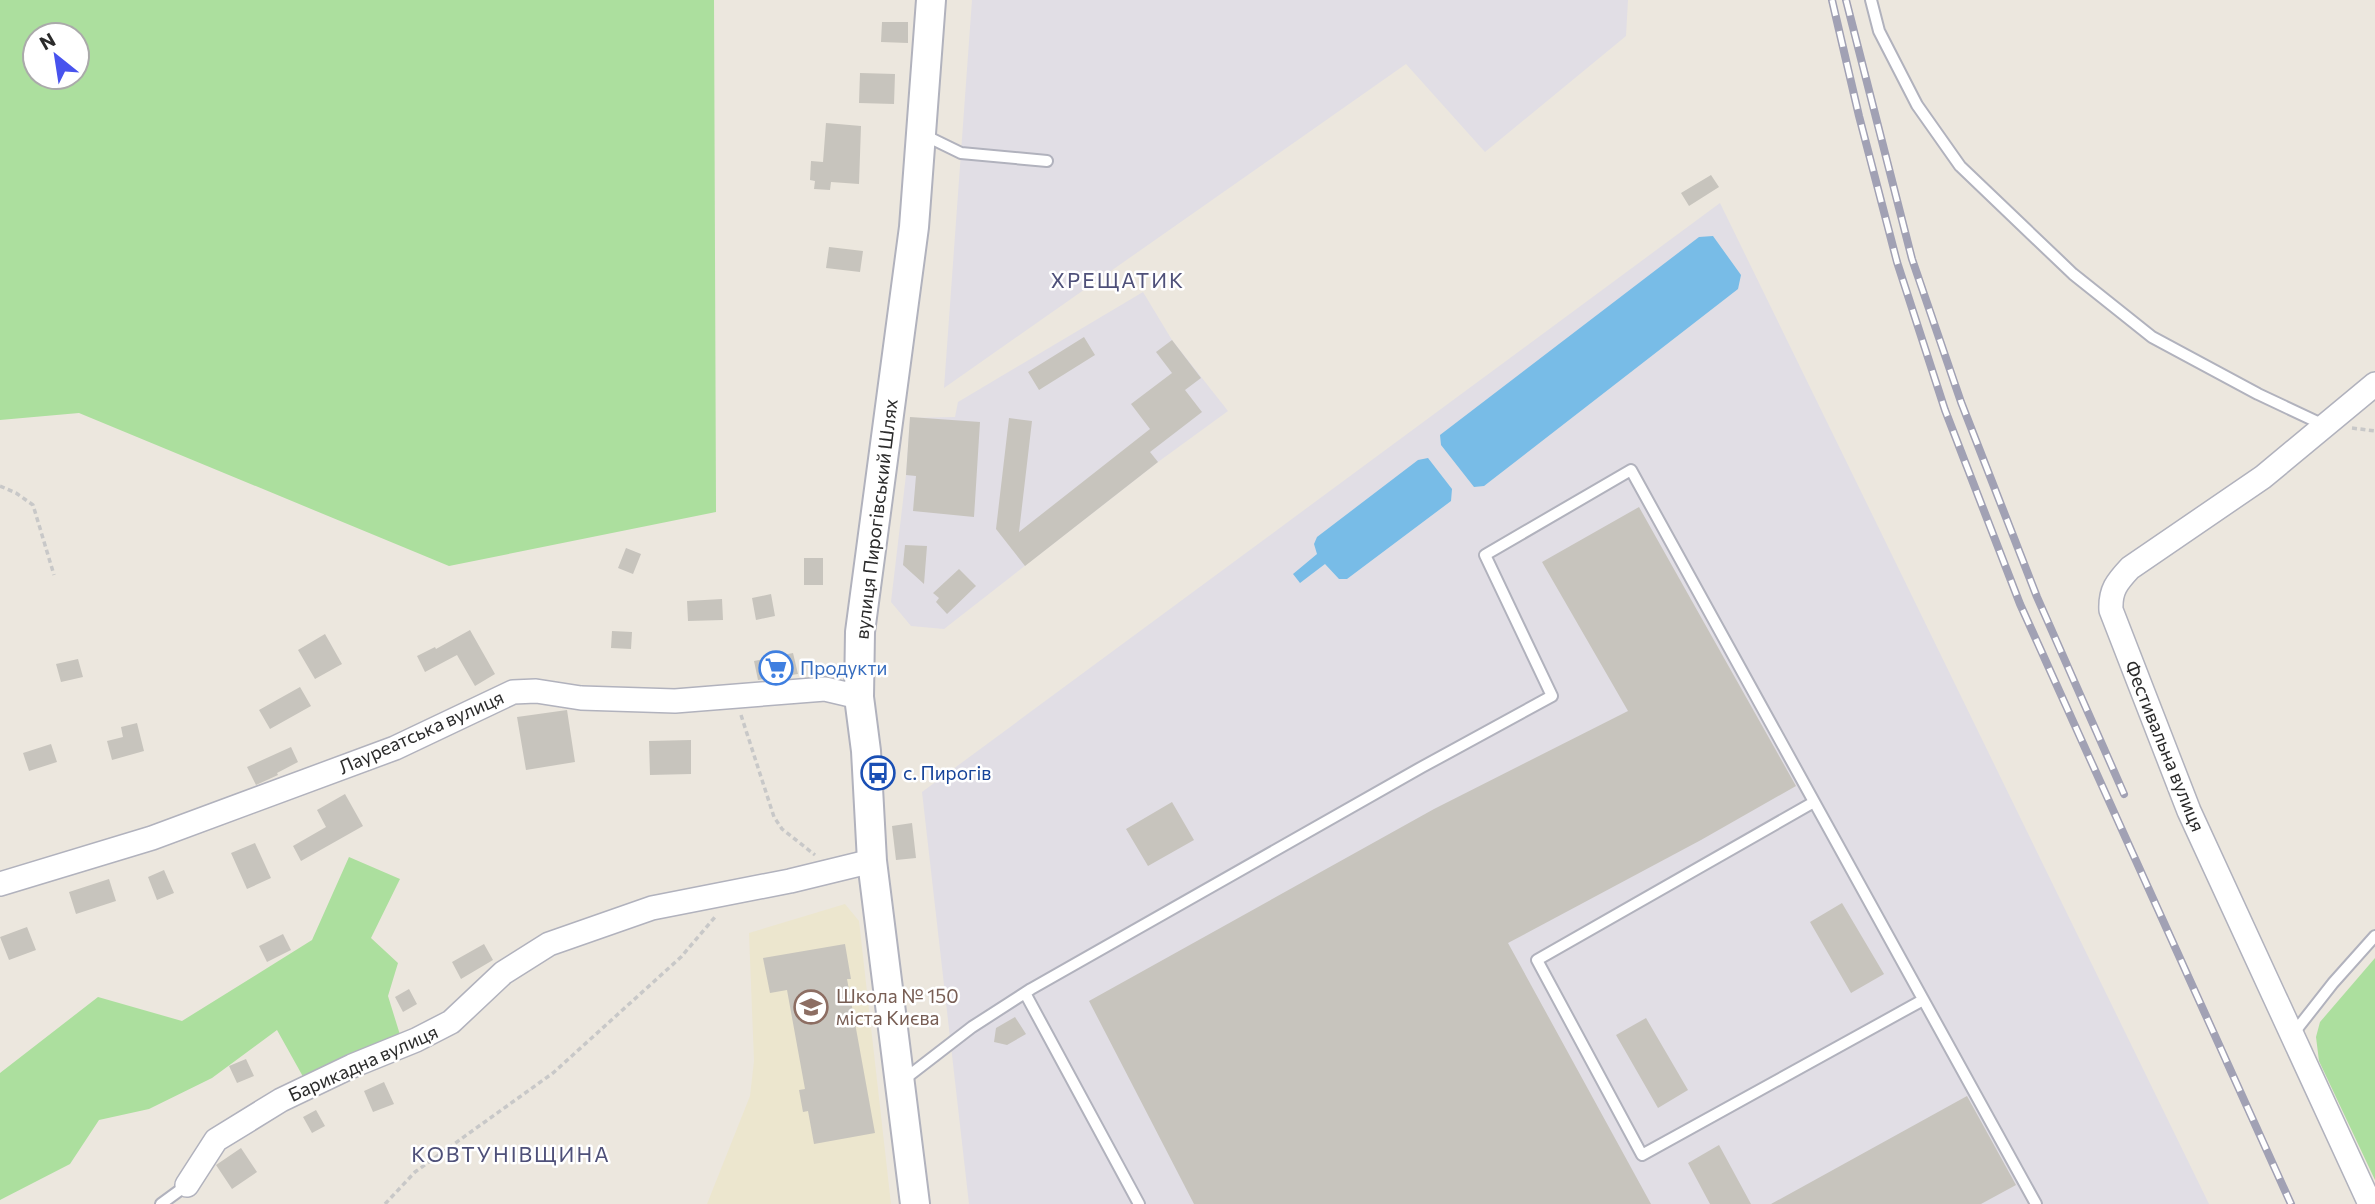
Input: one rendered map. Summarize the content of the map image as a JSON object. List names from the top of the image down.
{
  "streets": {
    "street": [
      "вулиця Пирогівський Шлях",
      "Лауреатська вулиця",
      "Фестивальна вулиця",
      "Барикадна вулиця"
    ]
  },
  "crossings": [
    ["вулиця Пирогівський Шлях", "Лауреатська вулиця"],
    ["вулиця Пирогівський Шлях", "Барикадна вулиця"]
  ],
  "districts": ["ХРЕЩАТИК", "КОВТУНІВЩИНА"],
  "places": {
    "supermarket": ["Продукти"],
    "bus stop": ["с. Пирогів"],
    "school or university": ["Школа № 150 міста Києва"]
  },
  "north": "top left"
}
